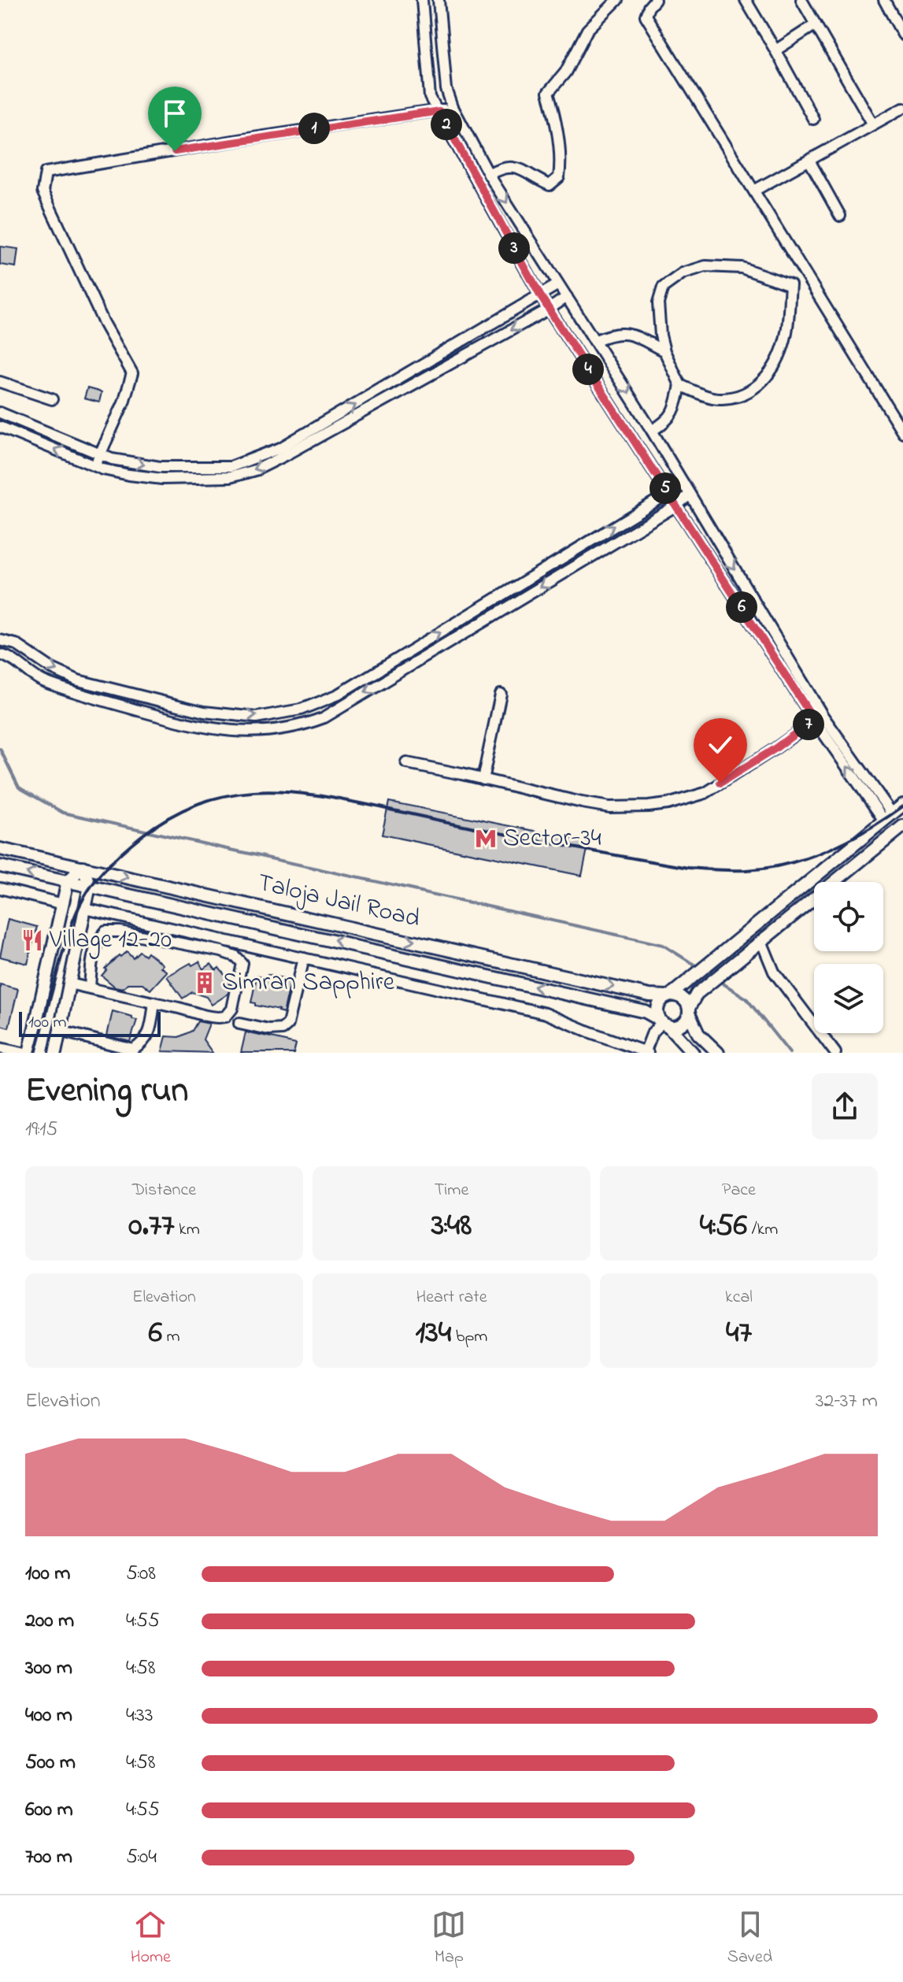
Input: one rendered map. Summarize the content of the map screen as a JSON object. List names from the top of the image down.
{
  "streets": {
    "main road": ["Taloja Jail Road"]
  },
  "places": {
    "metro station": ["Sector-34"],
    "restaurant": ["Village 12-20"],
    "building": ["Simran Sapphire"]
  },
  "scale_bar": "100 m",
  "page": {
    "pins": [
      "2",
      "1",
      "3",
      "4",
      "5",
      "6",
      "7"
    ],
    "scale": "100 m",
    "heading": ["Evening run", "19:15"],
    "stats": [
      ["Distance", "0.77 km"],
      ["Time", "3:48"],
      ["Pace", "4:56 /km"],
      ["Elevation", "6 m"],
      ["Heart rate", "134 bpm"],
      ["kcal", "47"]
    ],
    "chart": ["Elevation", "32–37 m"],
    "list": [
      {
        "name": "100 m",
        "note": "5:08"
      },
      {
        "name": "200 m",
        "note": "4:55"
      },
      {
        "name": "300 m",
        "note": "4:58"
      },
      {
        "name": "400 m",
        "note": "4:33"
      },
      {
        "name": "500 m",
        "note": "4:58"
      },
      {
        "name": "600 m",
        "note": "4:55"
      },
      {
        "name": "700 m",
        "note": "5:04"
      }
    ],
    "tabs": ["Home", "Map", "Saved"]
  }
}
